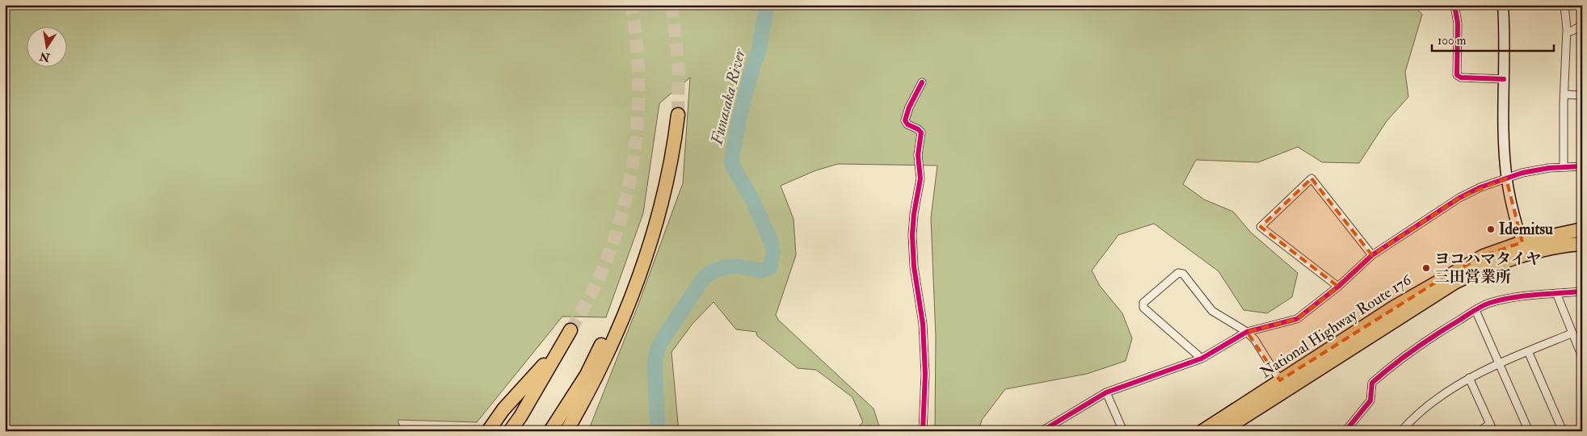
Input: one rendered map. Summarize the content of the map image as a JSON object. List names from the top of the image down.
{
  "streets": {
    "highway": ["National Highway Route 176"]
  },
  "water": ["Funasaka River"],
  "places": ["Idemitsu", "ヨコハマタイヤ 三田営業所"],
  "scale_bar": "100 m",
  "north": "bottom"
}
